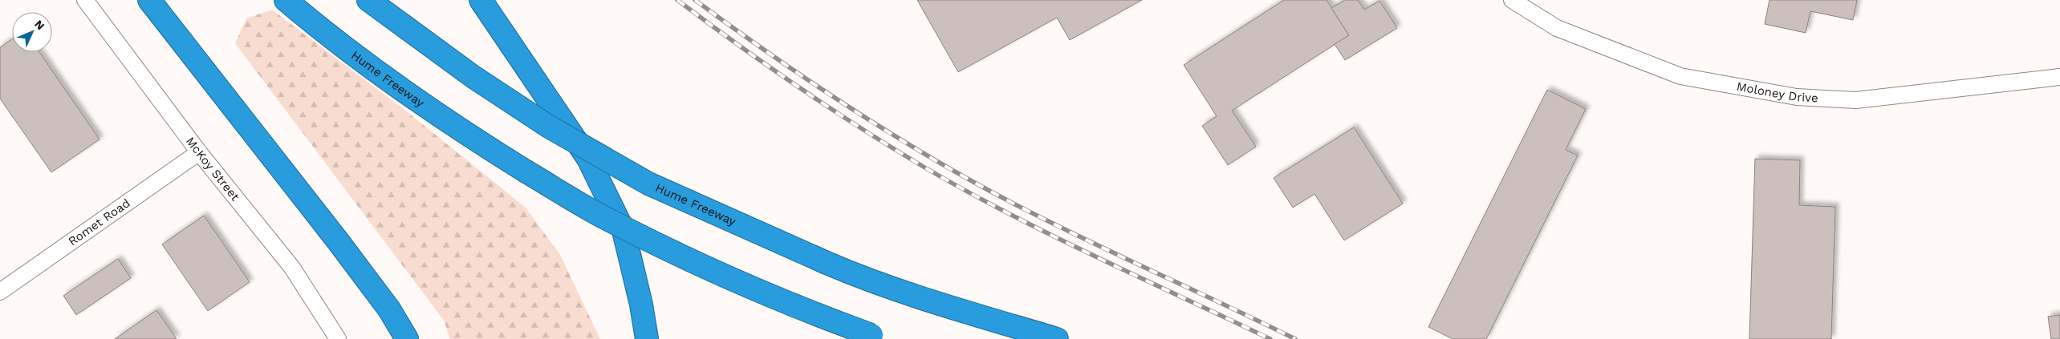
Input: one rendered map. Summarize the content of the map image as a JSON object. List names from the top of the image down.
{
  "streets": {
    "highway": ["Hume Freeway"],
    "street": ["Moloney Drive", "McKoy Street", "Romet Road"]
  },
  "crossings": [
    ["McKoy Street", "Romet Road"]
  ],
  "north": "top right"
}
